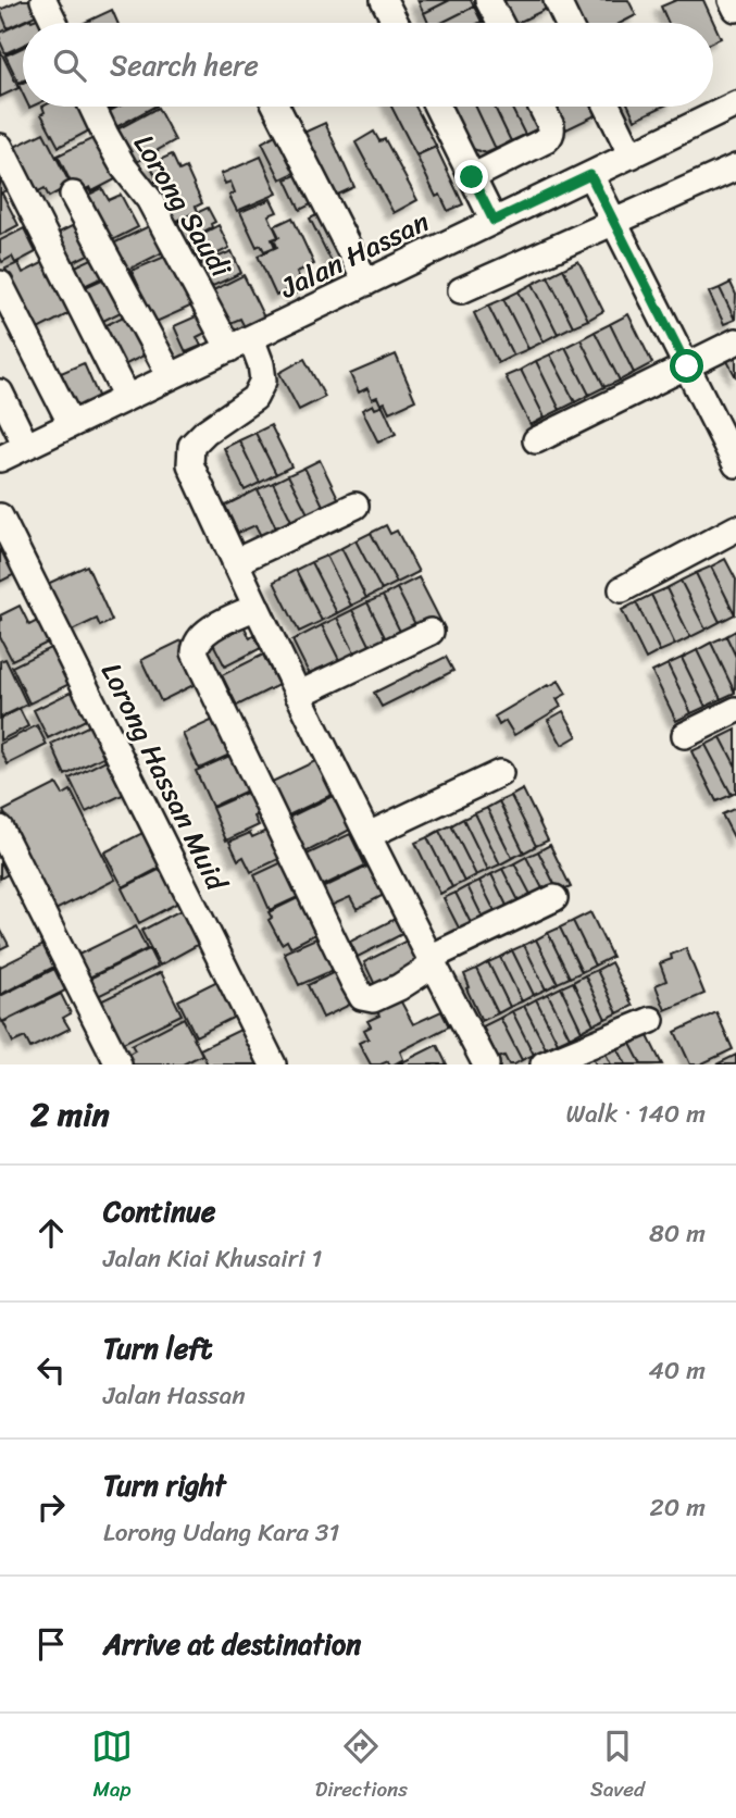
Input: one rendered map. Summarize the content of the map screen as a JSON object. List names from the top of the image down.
{
  "streets": {
    "street": ["Lorong Saudi", "Jalan Hassan", "Lorong Hassan Muid"]
  },
  "crossings": [
    ["Lorong Saudi", "Jalan Hassan"]
  ],
  "page": {
    "search": "Search here",
    "heading": ["2 min", "Walk · 140 m"],
    "list": [
      ["Continue", "Jalan Kiai Khusairi 1", "80 m"],
      ["Turn left", "Jalan Hassan", "40 m"],
      ["Turn right", "Lorong Udang Kara 31", "20 m"],
      "Arrive at destination"
    ],
    "nav": ["Map", "Directions", "Saved"]
  }
}
